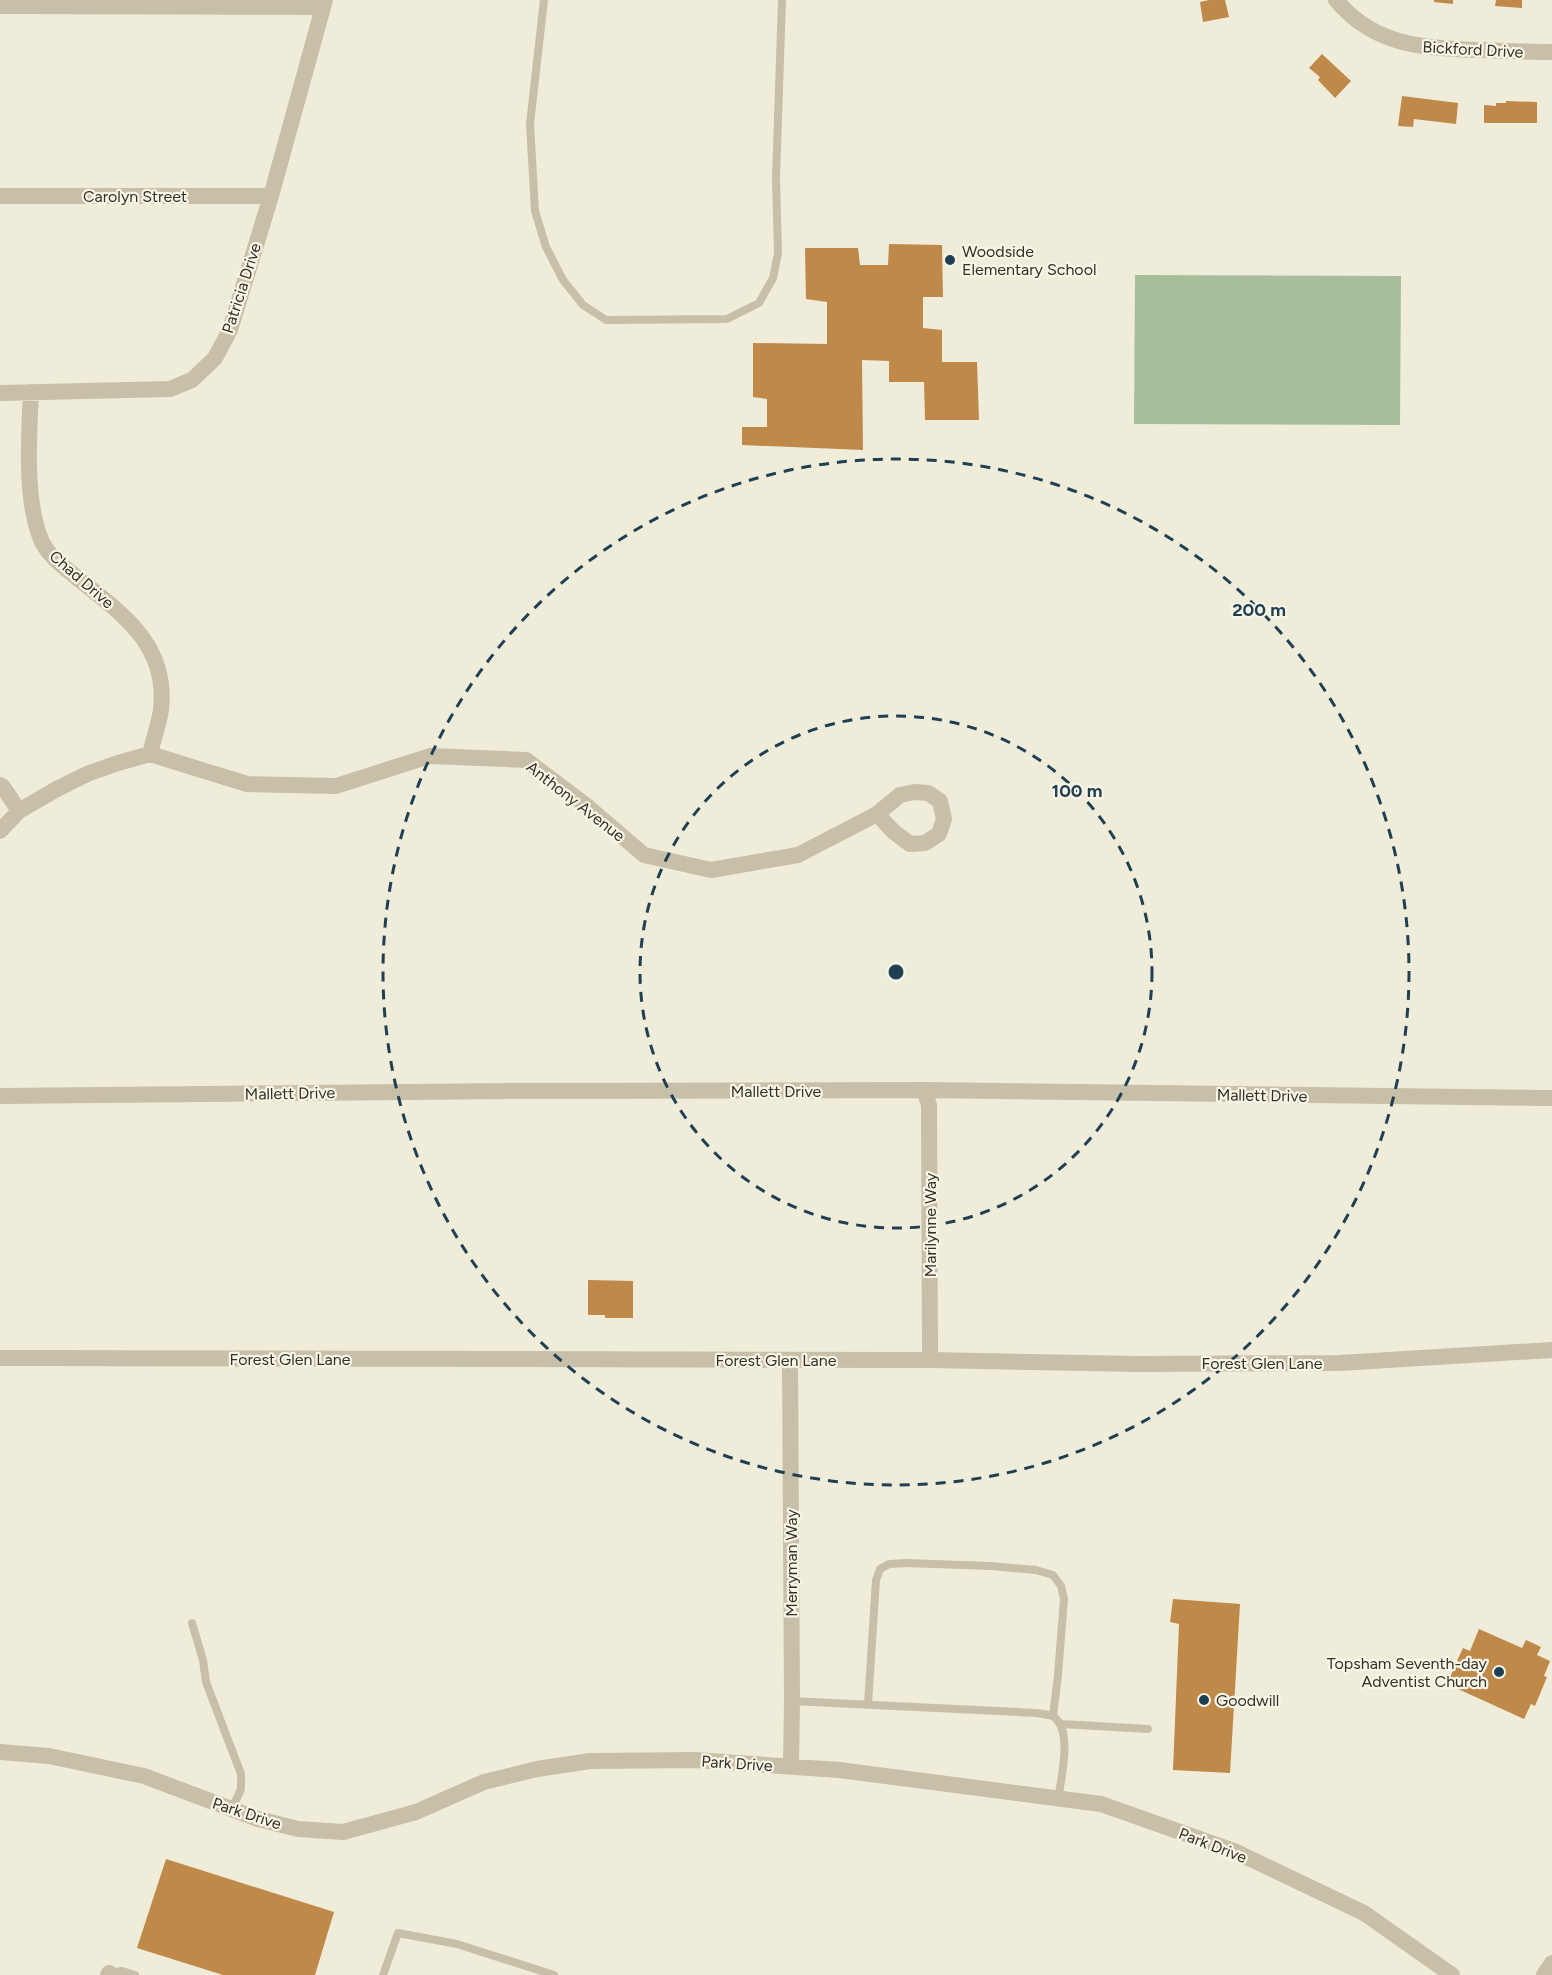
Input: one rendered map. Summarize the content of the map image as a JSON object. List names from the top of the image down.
{
  "streets": {
    "street": [
      "Bickford Drive",
      "Carolyn Street",
      "Patricia Drive",
      "Chad Drive",
      "Anthony Avenue",
      "Mallett Drive",
      "Marilynne Way",
      "Forest Glen Lane",
      "Merryman Way",
      "Park Drive"
    ]
  },
  "crossings": [
    ["Carolyn Street", "Patricia Drive"],
    ["Patricia Drive", "Chad Drive"],
    ["Chad Drive", "Anthony Avenue"],
    ["Mallett Drive", "Marilynne Way"],
    ["Marilynne Way", "Forest Glen Lane"],
    ["Forest Glen Lane", "Merryman Way"],
    ["Merryman Way", "Park Drive"]
  ],
  "places": ["Woodside Elementary School", "Topsham Seventh-day Adventist Church", "Goodwill"],
  "rings": ["200 m", "100 m"]
}
